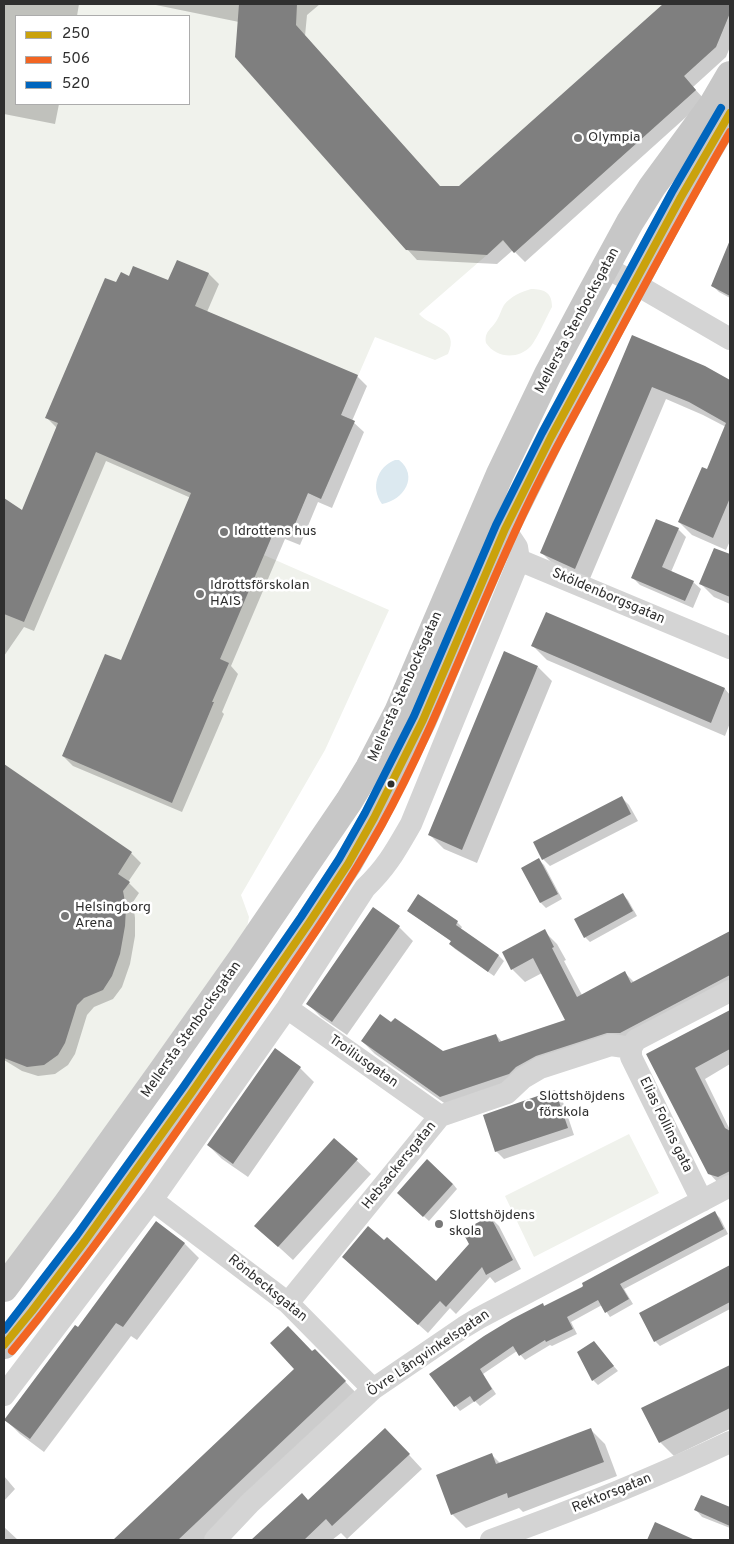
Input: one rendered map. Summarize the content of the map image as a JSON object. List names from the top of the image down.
{
  "streets": {
    "main road": ["Mellersta Stenbocksgatan"],
    "street": [
      "Sköldenborgsgatan",
      "Troiliusgatan",
      "Elias Follins gata",
      "Hebsackersgatan",
      "Rönbecksgatan",
      "Övre Långvinkelsgatan",
      "Rektorsgatan"
    ]
  },
  "crossings": [
    ["Troiliusgatan", "Hebsackersgatan"],
    ["Elias Follins gata", "Hebsackersgatan"],
    ["Elias Follins gata", "Övre Långvinkelsgatan"],
    ["Hebsackersgatan", "Rönbecksgatan"],
    ["Rönbecksgatan", "Övre Långvinkelsgatan"]
  ],
  "places": [
    "Olympia",
    "Idrottens hus",
    "Idrottsförskolan HAIS",
    "Helsingborg Arena",
    "Slottshöjdens förskola",
    "Slottshöjdens skola"
  ],
  "lines": ["transit line 520", "transit line 250", "transit line 506"],
  "legend": ["250", "506", "520"]
}
